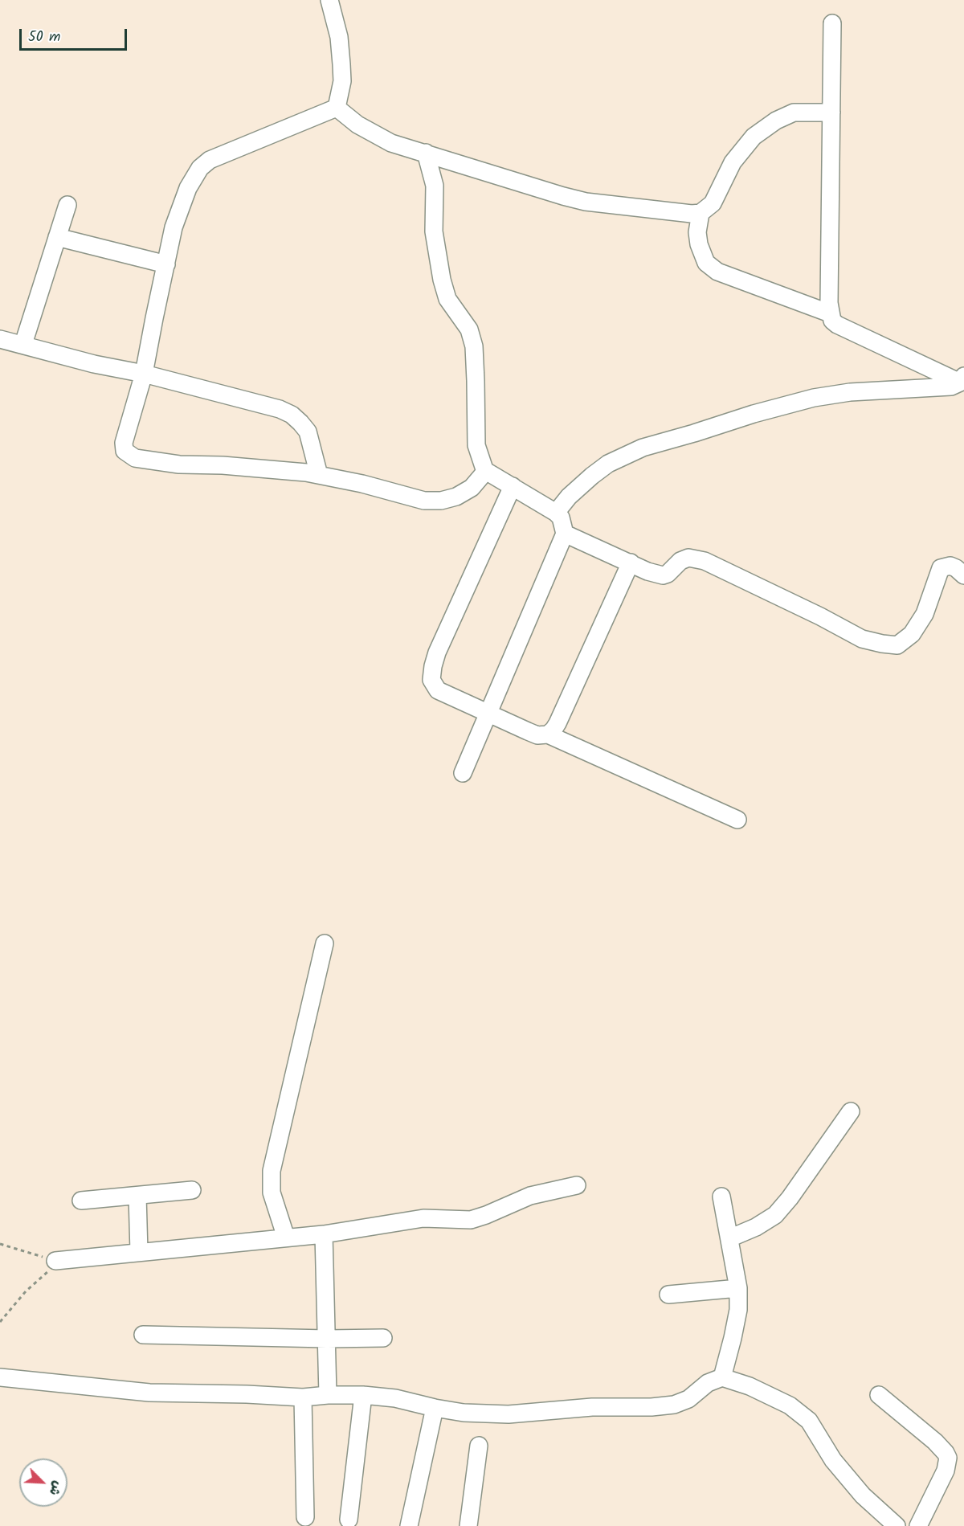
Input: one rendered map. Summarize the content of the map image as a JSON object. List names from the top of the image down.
{
  "scale_bar": "50 m",
  "north": "bottom right"
}
